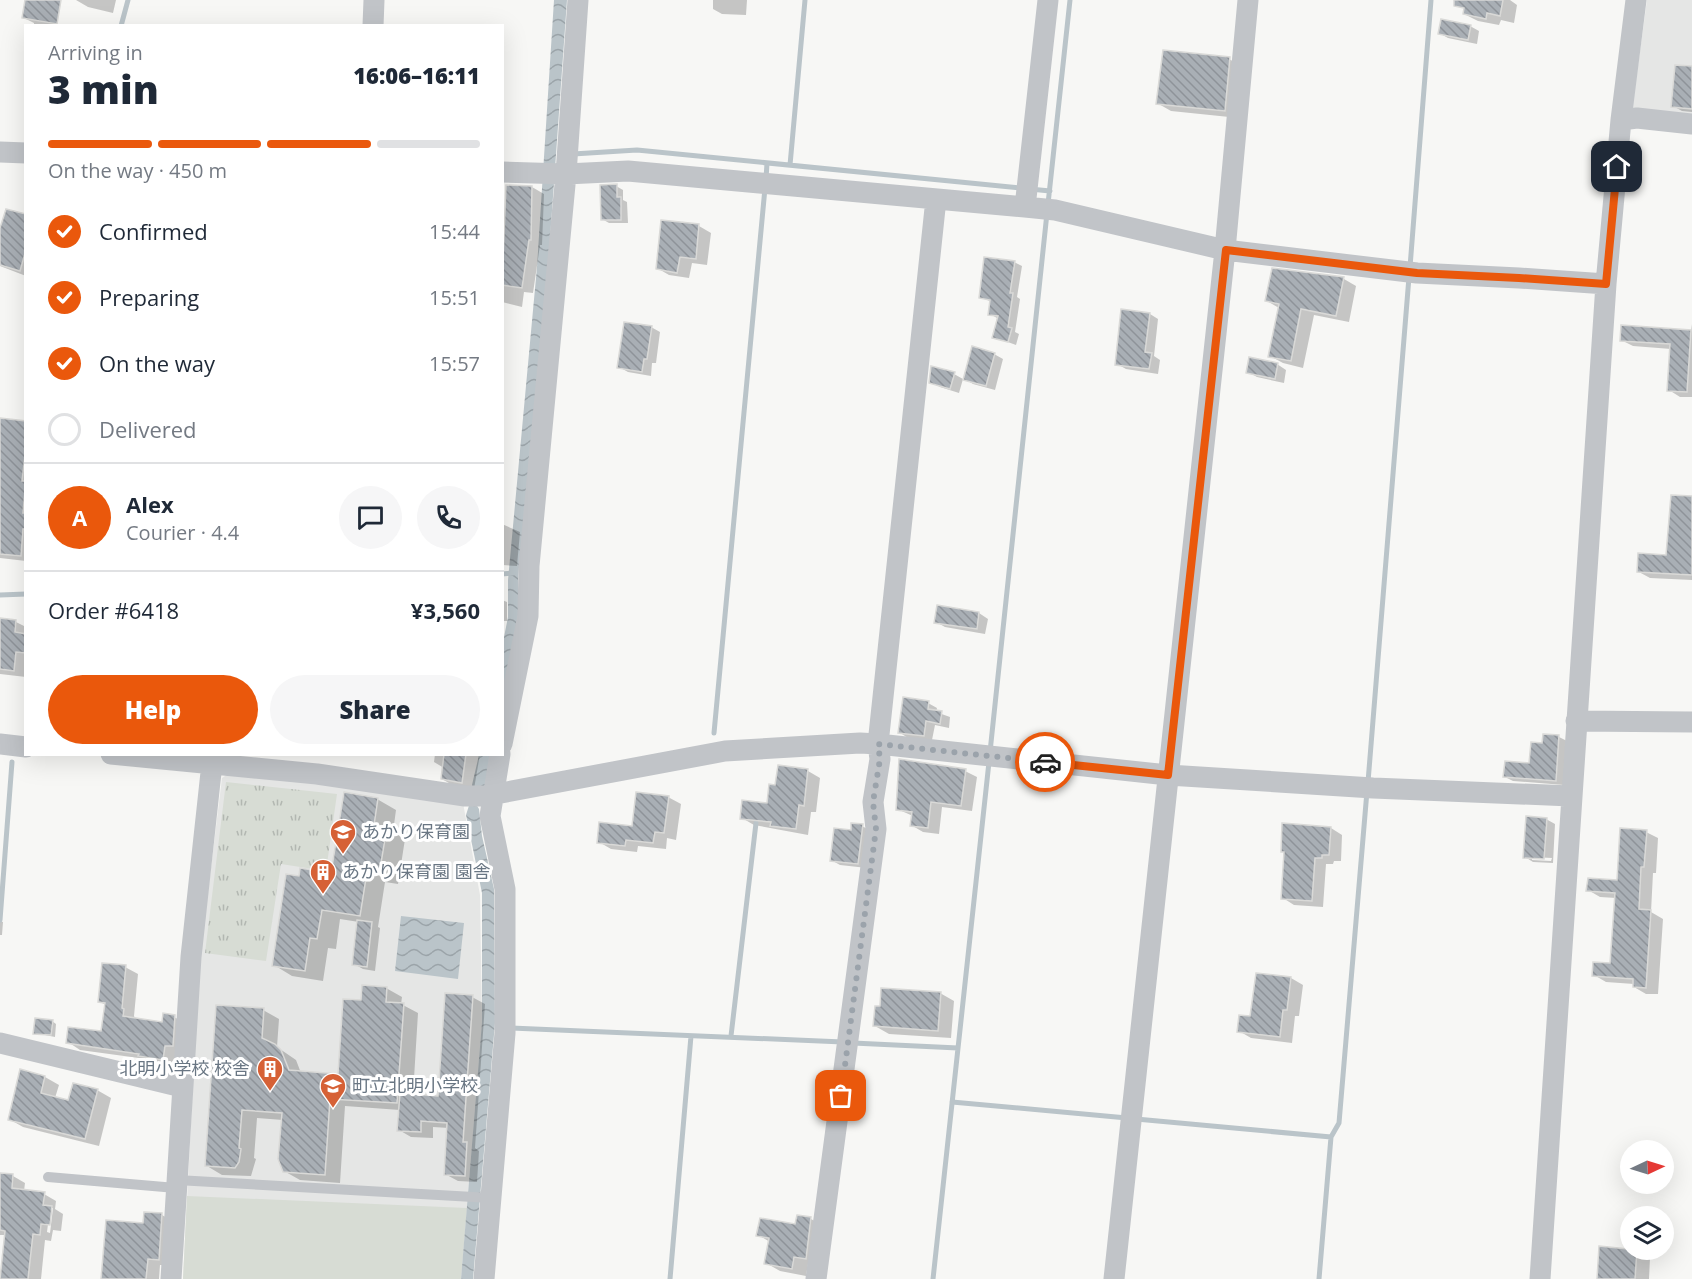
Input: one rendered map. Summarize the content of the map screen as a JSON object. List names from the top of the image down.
{
  "places": {
    "school or university": ["あかり保育園", "町立北明小学校"],
    "building": ["あかり保育園 園舎", "北明小学校 校舎"]
  },
  "north": "right",
  "page": {
    "heading": ["3 min", "Arriving in", "16:06–16:11"],
    "panel": [
      "Alex",
      "Courier · 4.4",
      "Order #6418",
      "¥3,560"
    ],
    "bar": "On the way · 450 m",
    "list": [
      ["Confirmed", "15:44"],
      ["Preparing", "15:51"],
      ["On the way", "15:57"],
      "Delivered"
    ],
    "round": "A",
    "buttons": ["Help", "Share"]
  }
}
